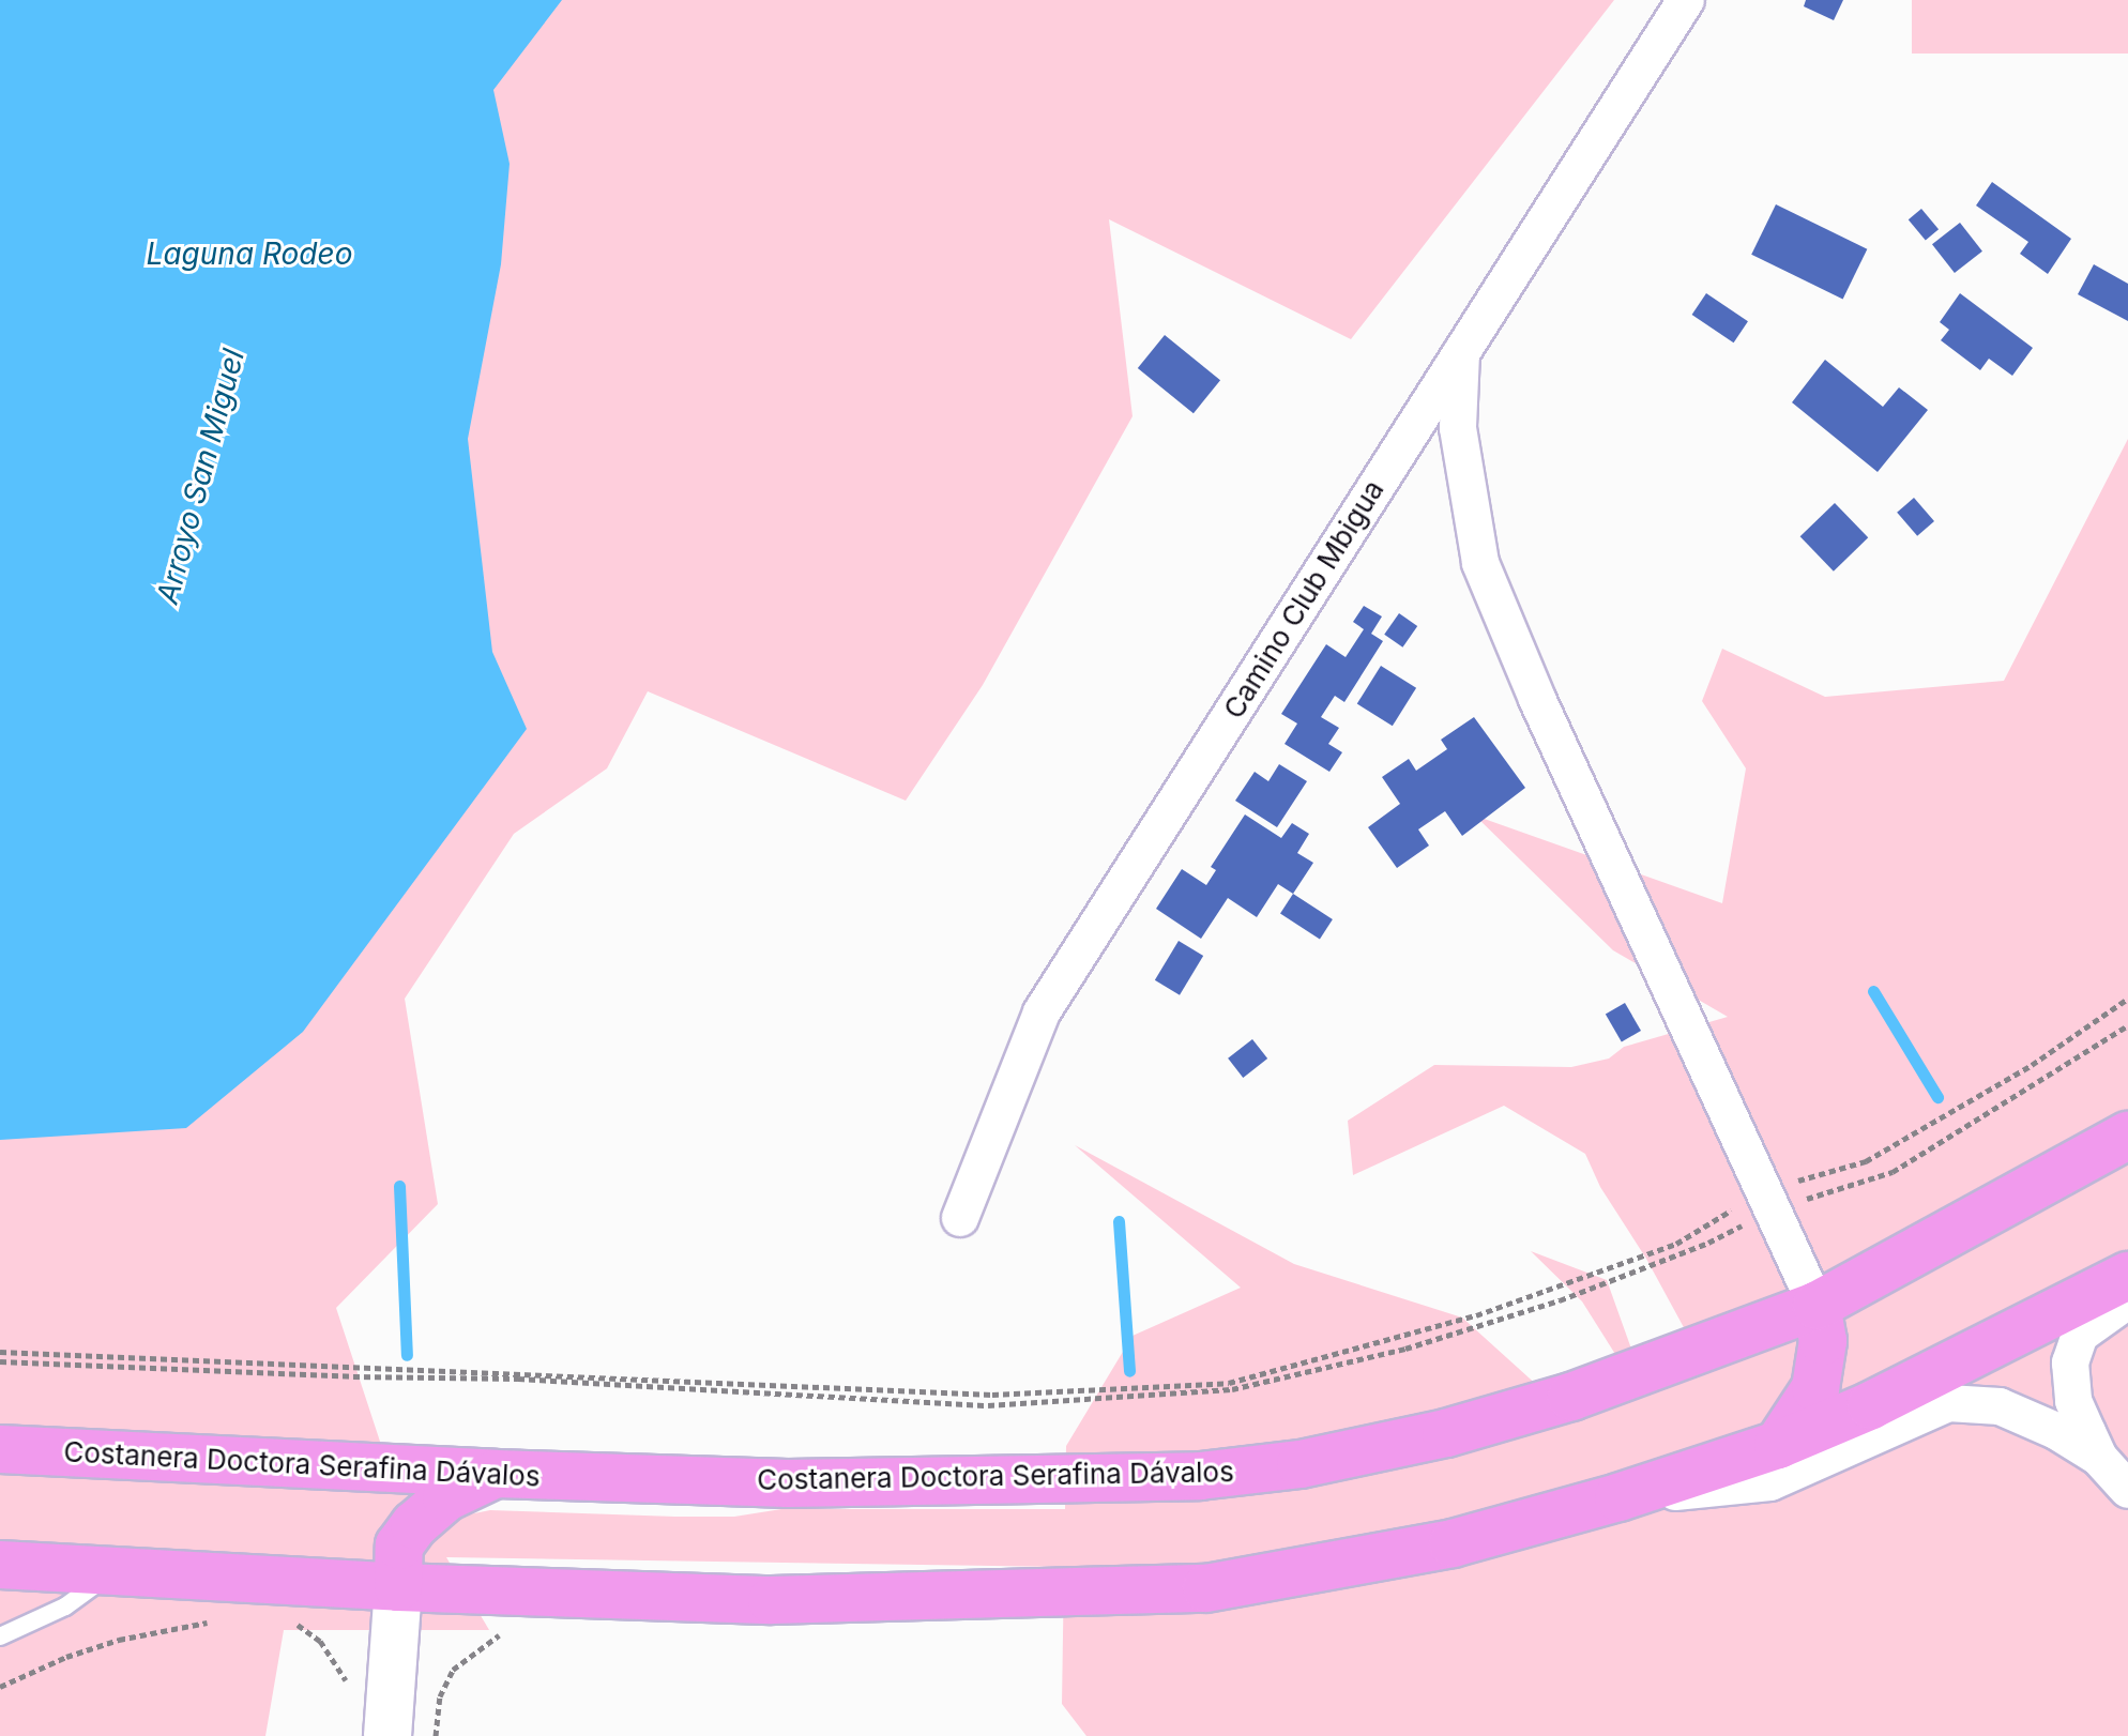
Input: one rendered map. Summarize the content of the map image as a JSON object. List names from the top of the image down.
{
  "streets": {
    "highway": ["Costanera Doctora Serafina Dávalos"],
    "street": ["Camino Club Mbigua"]
  },
  "water": ["Laguna Rodeo", "Arroyo San Miguel"]
}
